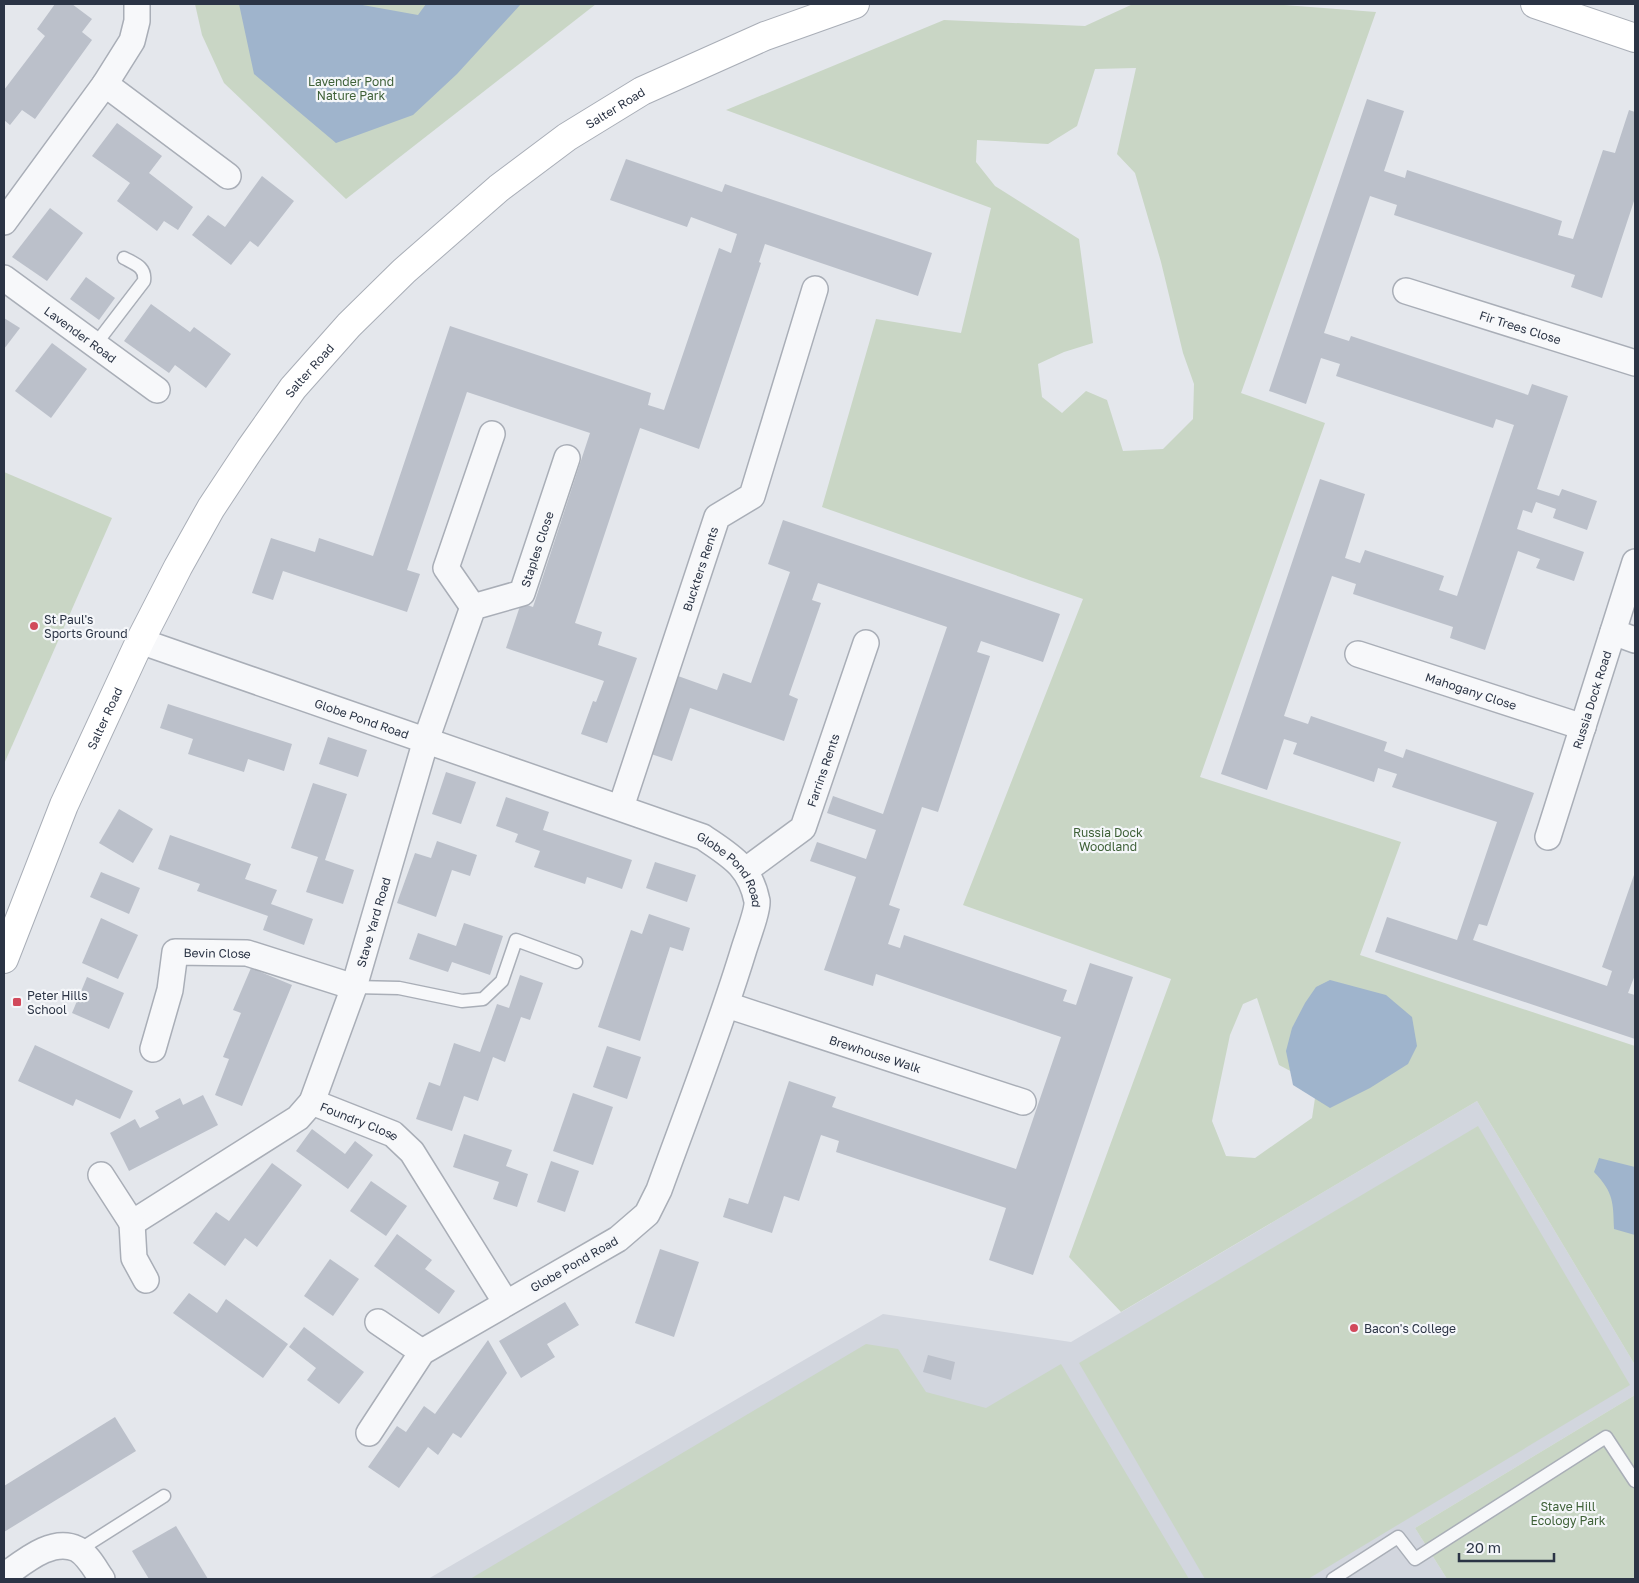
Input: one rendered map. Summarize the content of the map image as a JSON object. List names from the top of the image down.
{
  "streets": {
    "main road": ["Salter Road"],
    "street": [
      "Fir Trees Close",
      "Lavender Road",
      "Staples Close",
      "Buckters Rents",
      "Mahogany Close",
      "Russia Dock Road",
      "Globe Pond Road",
      "Farrins Rents",
      "Stave Yard Road",
      "Bevin Close",
      "Brewhouse Walk",
      "Foundry Close"
    ]
  },
  "crossings": [
    ["Salter Road", "Globe Pond Road"],
    ["Buckters Rents", "Globe Pond Road"],
    ["Mahogany Close", "Russia Dock Road"],
    ["Globe Pond Road", "Farrins Rents"],
    ["Globe Pond Road", "Stave Yard Road"],
    ["Globe Pond Road", "Brewhouse Walk"],
    ["Globe Pond Road", "Foundry Close"],
    ["Stave Yard Road", "Bevin Close"],
    ["Stave Yard Road", "Foundry Close"]
  ],
  "parks": ["Lavender Pond Nature Park", "Russia Dock Woodland", "Stave Hill Ecology Park"],
  "places": {
    "other": ["St Paul's Sports Ground", "Bacon's College"],
    "transit": ["Peter Hills School"]
  },
  "scale_bar": "20 m"
}
